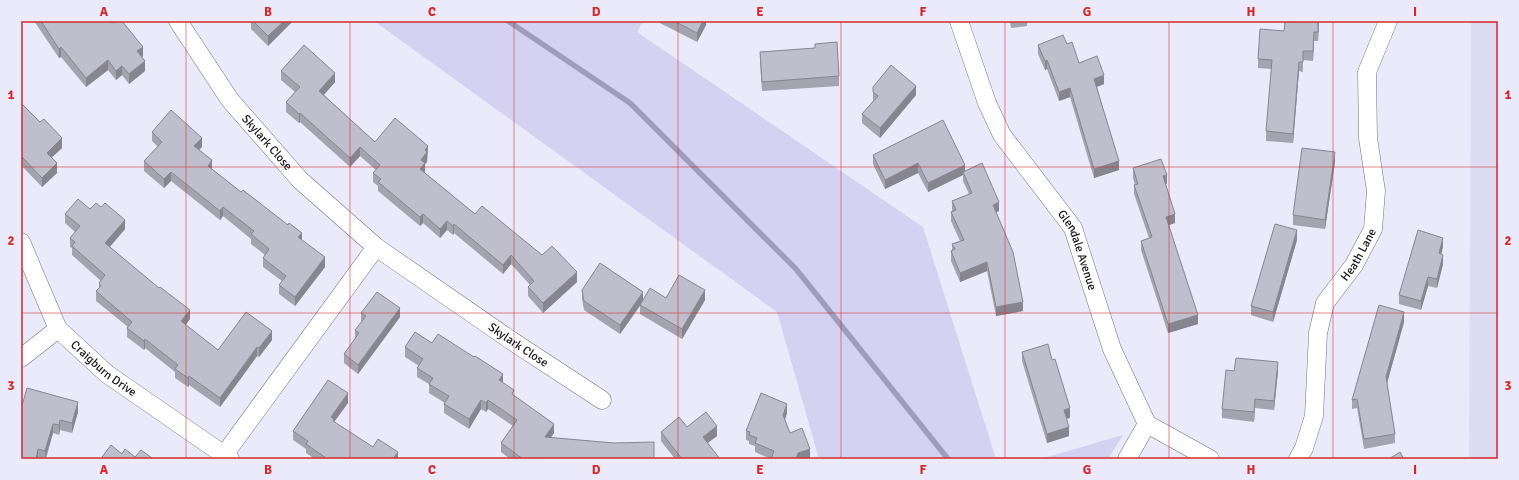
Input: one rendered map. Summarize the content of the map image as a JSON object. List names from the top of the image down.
{
  "streets": {
    "street": [
      "Skylark Close",
      "Glendale Avenue",
      "Heath Lane",
      "Craigburn Drive"
    ]
  },
  "grid": {
    "columns": [
      "A",
      "B",
      "C",
      "D",
      "E",
      "F",
      "G",
      "H",
      "I"
    ],
    "rows": ["1", "2", "3"]
  }
}
